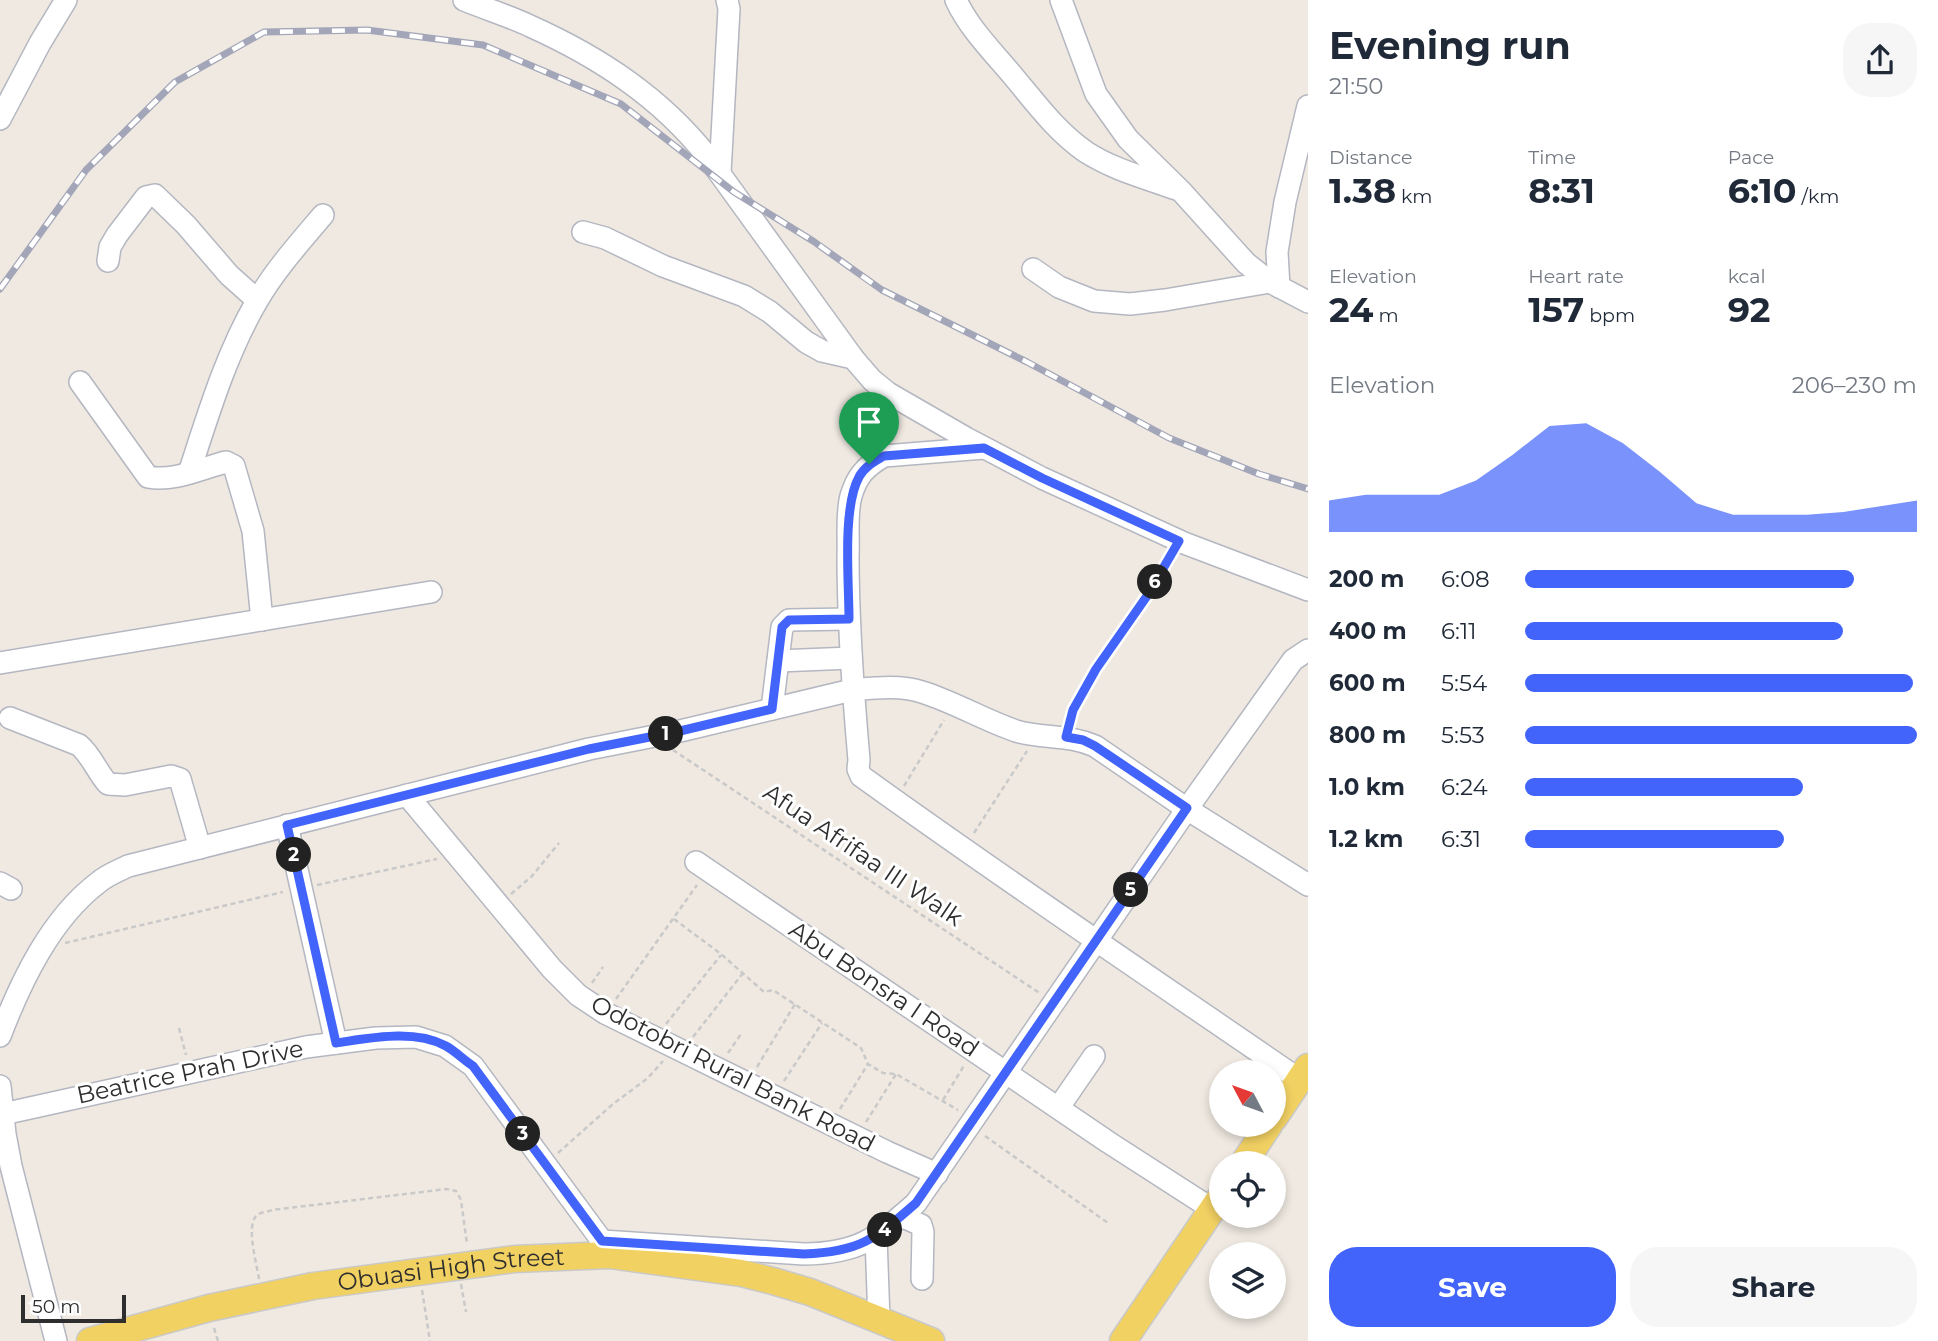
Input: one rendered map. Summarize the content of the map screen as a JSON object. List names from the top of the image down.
{
  "streets": {
    "main road": ["Obuasi High Street"],
    "street": ["Abu Bonsra I Road", "Beatrice Prah Drive", "Odotobri Rural Bank Road"],
    "path": ["Afua Afrifaa III Walk"]
  },
  "crossings": [
    ["Beatrice Prah Drive", "Obuasi High Street"]
  ],
  "scale_bar": "50 m",
  "north": "top left",
  "page": {
    "heading": ["Evening run", "21:50"],
    "stats": [
      ["Distance", "1.38 km"],
      ["Time", "8:31"],
      ["Pace", "6:10 /km"],
      ["Elevation", "24 m"],
      ["Heart rate", "157 bpm"],
      ["kcal", "92"]
    ],
    "chart": ["Elevation", "206–230 m"],
    "list": [
      {
        "name": "200 m",
        "note": "6:08"
      },
      {
        "name": "400 m",
        "note": "6:11"
      },
      {
        "name": "600 m",
        "note": "5:54"
      },
      {
        "name": "800 m",
        "note": "5:53"
      },
      {
        "name": "1.0 km",
        "note": "6:24"
      },
      {
        "name": "1.2 km",
        "note": "6:31"
      }
    ],
    "pins": [
      "6",
      "1",
      "2",
      "5",
      "3",
      "4"
    ],
    "buttons": ["Save", "Share"],
    "scale": "50 m"
  }
}
